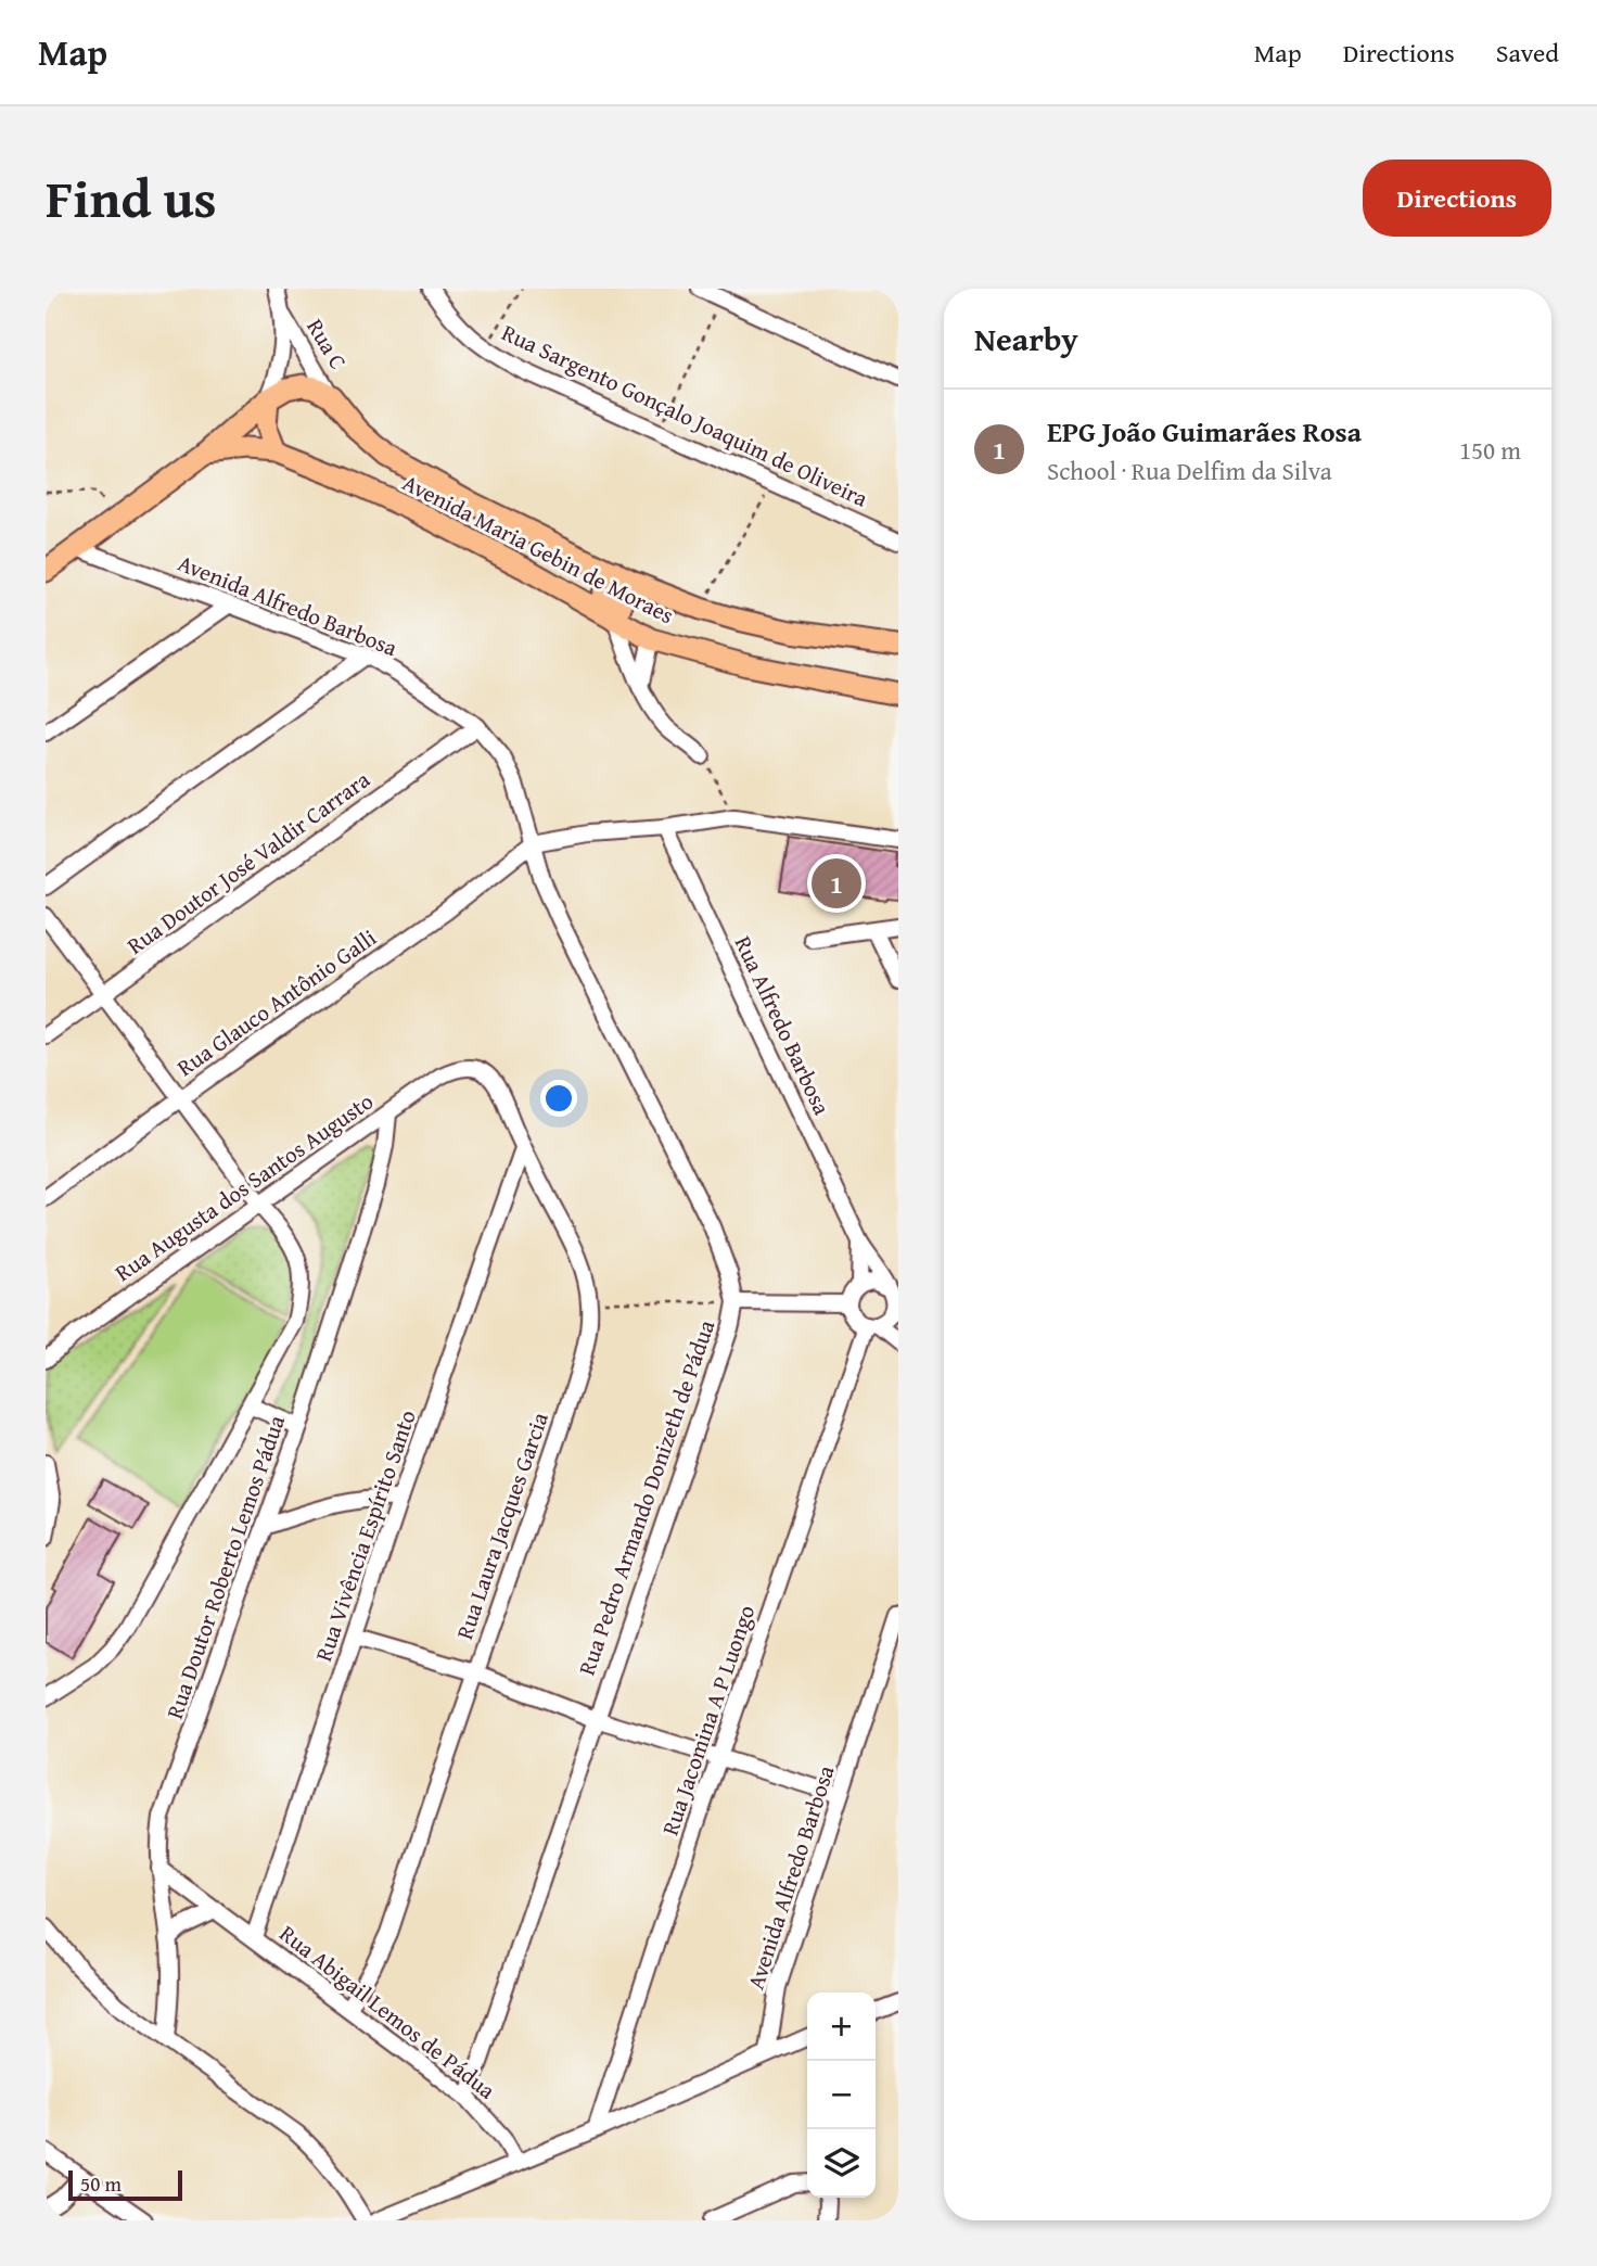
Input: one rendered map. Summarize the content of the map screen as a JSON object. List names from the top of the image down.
{
  "streets": {
    "main road": ["Avenida Maria Gebin de Moraes"],
    "street": [
      "Rua C",
      "Rua Sargento Gonçalo Joaquim de Oliveira",
      "Avenida Alfredo Barbosa",
      "Rua Doutor José Valdir Carrara",
      "Rua Glauco Antônio Galli",
      "Rua Alfredo Barbosa",
      "Rua Augusta dos Santos Augusto",
      "Rua Pedro Armando Donizeth de Pádua",
      "Rua Laura Jacques Garcia",
      "Rua Vivência Espírito Santo",
      "Rua Doutor Roberto Lemos Pádua",
      "Rua Jacomina A P Luongo",
      "Rua Abigail Lemos de Pádua"
    ]
  },
  "crossings": [
    ["Rua C", "Avenida Maria Gebin de Moraes"],
    ["Avenida Alfredo Barbosa", "Rua Doutor José Valdir Carrara"],
    ["Avenida Alfredo Barbosa", "Rua Glauco Antônio Galli"],
    ["Avenida Alfredo Barbosa", "Rua Pedro Armando Donizeth de Pádua"],
    ["Rua Glauco Antônio Galli", "Rua Pedro Armando Donizeth de Pádua"],
    ["Rua Alfredo Barbosa", "Rua Jacomina A P Luongo"],
    ["Rua Augusta dos Santos Augusto", "Rua Laura Jacques Garcia"],
    ["Rua Augusta dos Santos Augusto", "Rua Doutor Roberto Lemos Pádua"],
    ["Rua Pedro Armando Donizeth de Pádua", "Rua Abigail Lemos de Pádua"],
    ["Rua Laura Jacques Garcia", "Rua Vivência Espírito Santo"],
    ["Rua Laura Jacques Garcia", "Rua Abigail Lemos de Pádua"],
    ["Rua Vivência Espírito Santo", "Rua Abigail Lemos de Pádua"],
    ["Rua Doutor Roberto Lemos Pádua", "Rua Abigail Lemos de Pádua"]
  ],
  "scale_bar": "50 m",
  "page": {
    "header": "Map",
    "nav": ["Map", "Directions", "Saved"],
    "title": "Find us",
    "buttons": "Directions",
    "heading": "Nearby",
    "list": [
      {
        "mark": "1",
        "name": "EPG João Guimarães Rosa",
        "note": "School · Rua Delfim da Silva",
        "value": "150 m"
      }
    ],
    "pins": "1",
    "map_buttons": ["+", "−"],
    "scale": "50 m"
  }
}
